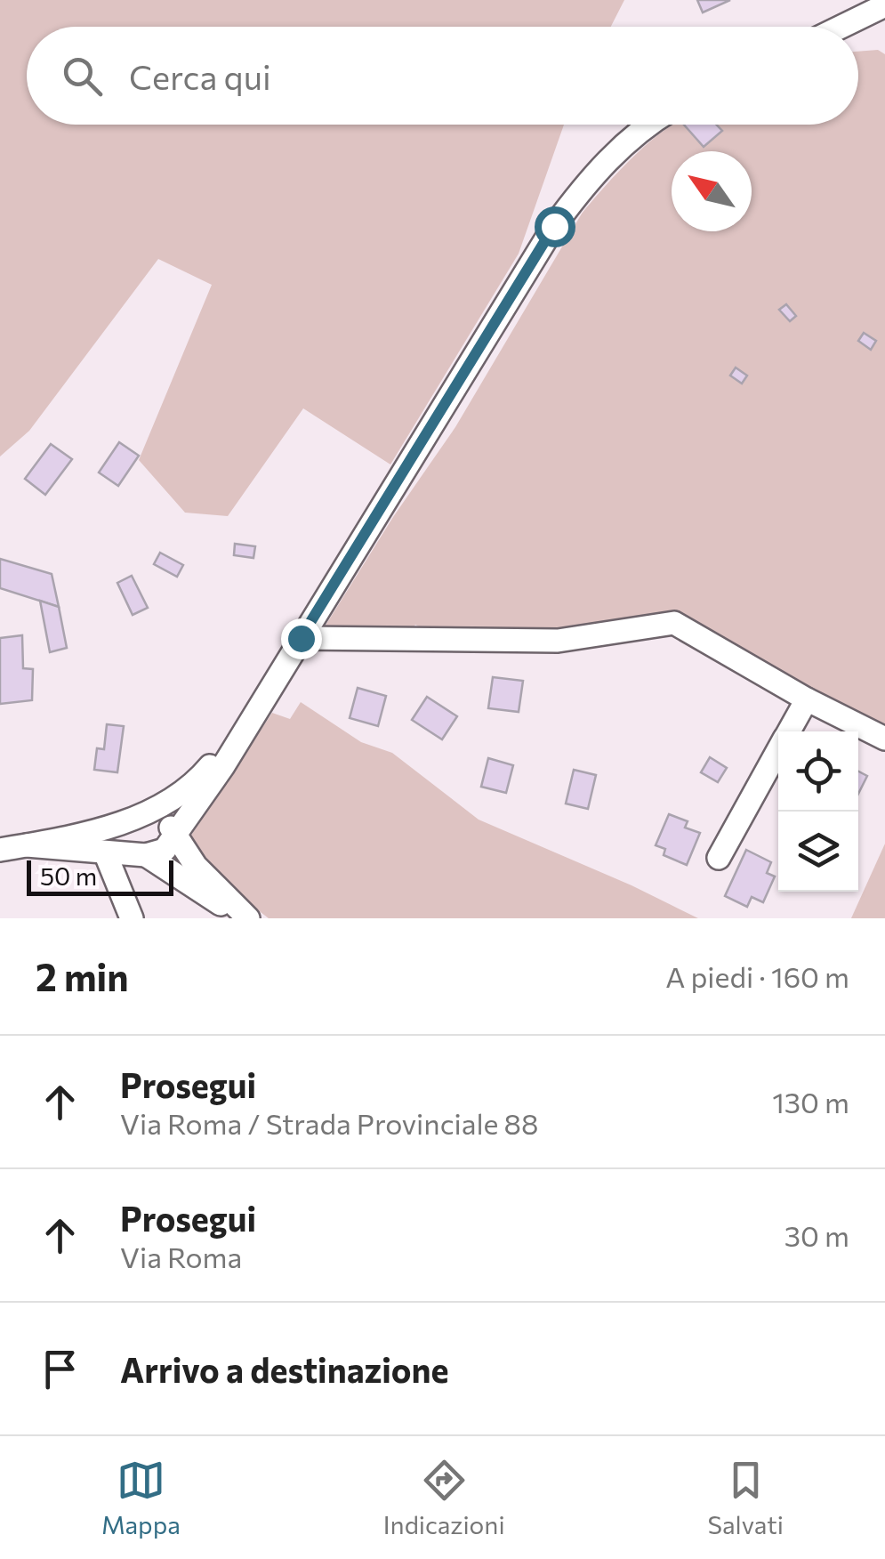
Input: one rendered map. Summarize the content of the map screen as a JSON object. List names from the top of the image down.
{
  "scale_bar": "50 m",
  "north": "top left",
  "page": {
    "search": "Cerca qui",
    "scale": "50 m",
    "heading": ["2 min", "A piedi · 160 m"],
    "list": [
      ["Prosegui", "Via Roma / Strada Provinciale 88", "130 m"],
      ["Prosegui", "Via Roma", "30 m"],
      "Arrivo a destinazione"
    ],
    "nav": ["Mappa", "Indicazioni", "Salvati"]
  }
}
